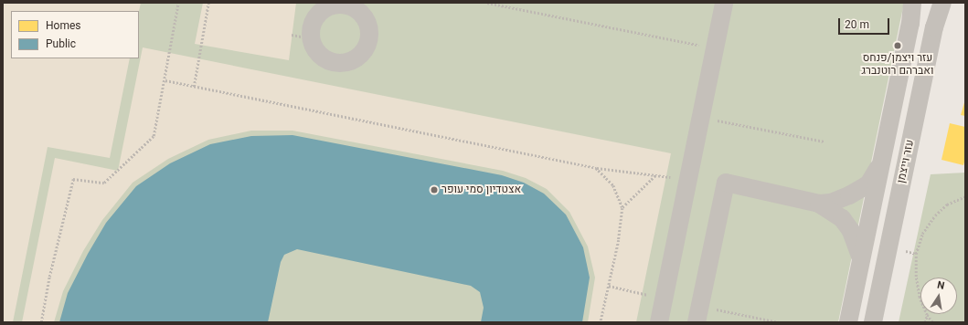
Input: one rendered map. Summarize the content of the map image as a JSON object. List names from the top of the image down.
{
  "streets": {
    "street": ["עזר וייצמן"]
  },
  "places": ["עזר ויצמן/פנחס ואברהם רוטנברג", "אצטדיון סמי עופר"],
  "legend": ["Homes", "Public"],
  "scale_bar": "20 m",
  "north": "top"
}
